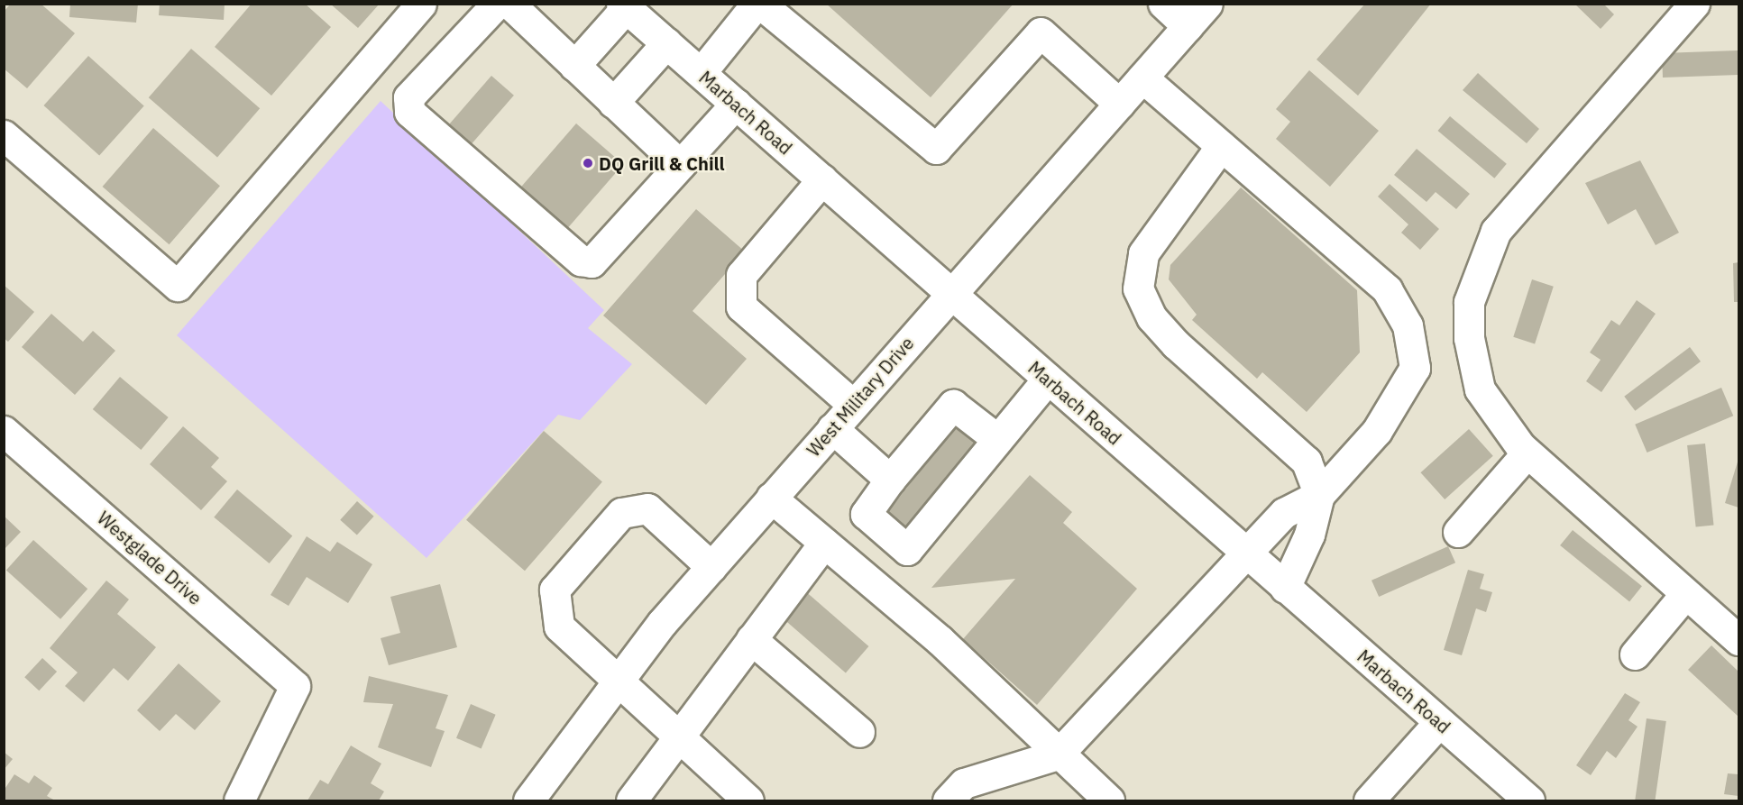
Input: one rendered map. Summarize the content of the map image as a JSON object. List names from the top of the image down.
{
  "streets": {
    "main road": ["Marbach Road", "West Military Drive", "Westglade Drive"]
  },
  "crossings": [
    ["Marbach Road", "West Military Drive"]
  ],
  "places": ["DQ Grill & Chill"]
}
